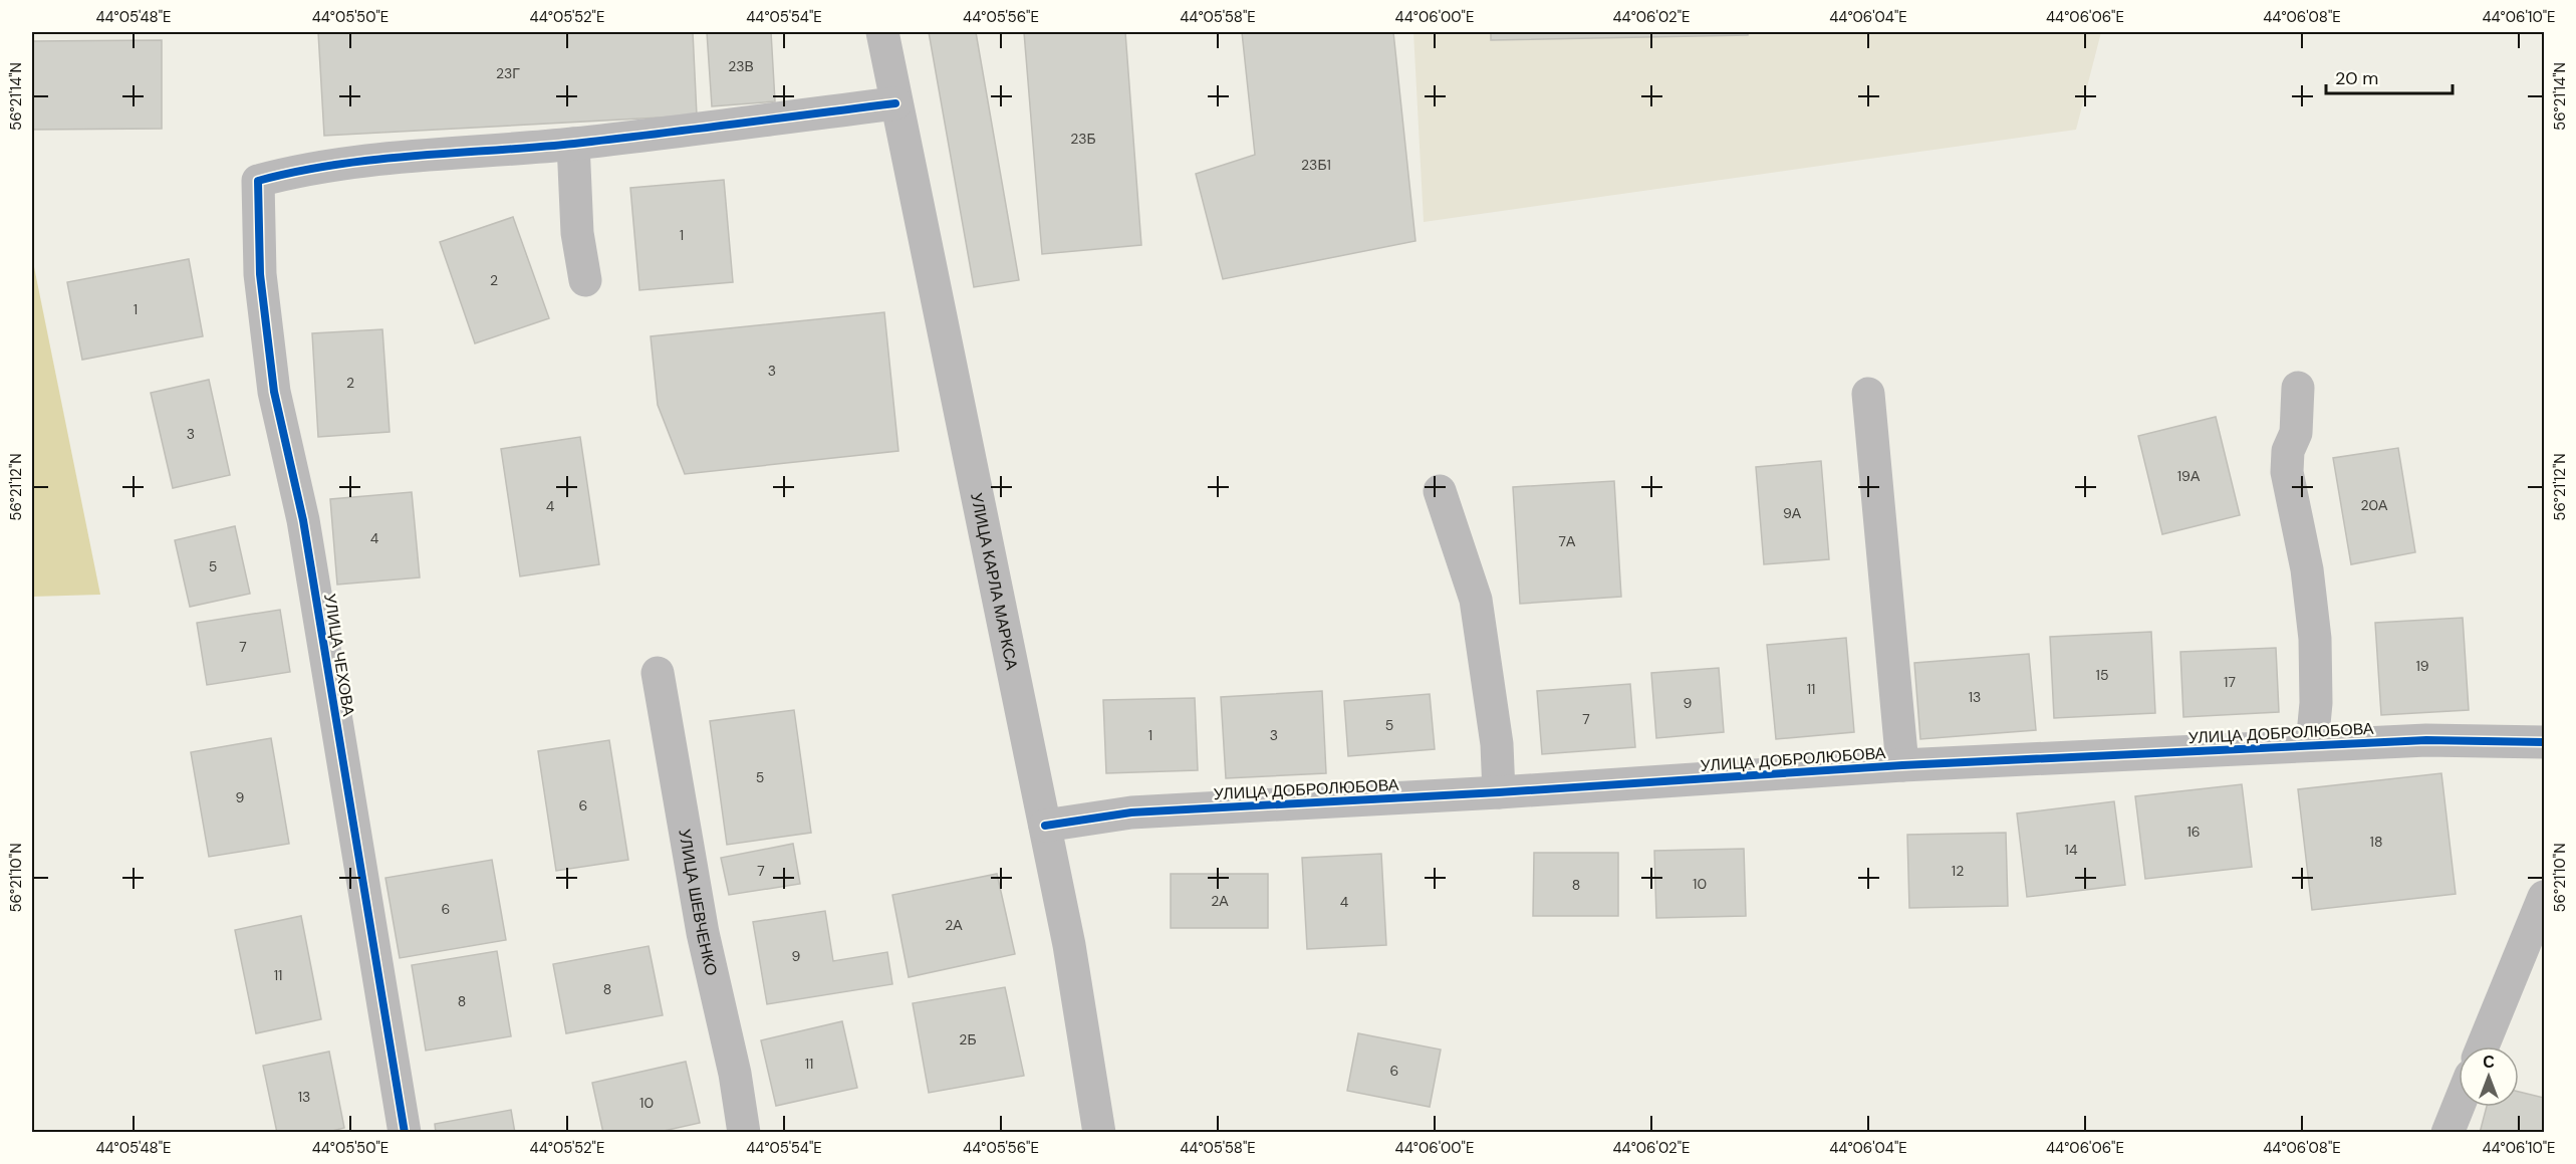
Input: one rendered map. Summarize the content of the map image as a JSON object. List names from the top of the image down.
{
  "streets": {
    "street": [
      "УЛИЦА КАРЛА МАРКСА",
      "УЛИЦА ЧЕХОВА",
      "УЛИЦА ДОБРОЛЮБОВА",
      "УЛИЦА ШЕВЧЕНКО"
    ]
  },
  "crossings": [
    ["УЛИЦА КАРЛА МАРКСА", "УЛИЦА ДОБРОЛЮБОВА"]
  ],
  "house_numbers": [
    "23В",
    "23Г",
    "23Б",
    "23Б1",
    "1",
    "2",
    "1",
    "3",
    "2",
    "3",
    "19А",
    "20А",
    "4",
    "9А",
    "4",
    "7А",
    "5",
    "7",
    "19",
    "15",
    "17",
    "11",
    "13",
    "9",
    "7",
    "5",
    "1",
    "3",
    "5",
    "9",
    "6",
    "16",
    "18",
    "14",
    "7",
    "12",
    "10",
    "8",
    "2А",
    "4",
    "6",
    "2А",
    "9",
    "11",
    "8",
    "8",
    "2Б",
    "11",
    "6",
    "13",
    "10"
  ],
  "scale_bar": "20 m",
  "north": "top",
  "coordinates": [
    "44°05'48\"E",
    "44°05'50\"E",
    "44°05'52\"E",
    "44°05'54\"E",
    "44°05'56\"E",
    "44°05'58\"E",
    "44°06'00\"E",
    "44°06'02\"E",
    "44°06'04\"E",
    "44°06'06\"E",
    "44°06'08\"E",
    "44°06'10\"E",
    "56°21'14\"N",
    "56°21'12\"N",
    "56°21'10\"N"
  ]
}
